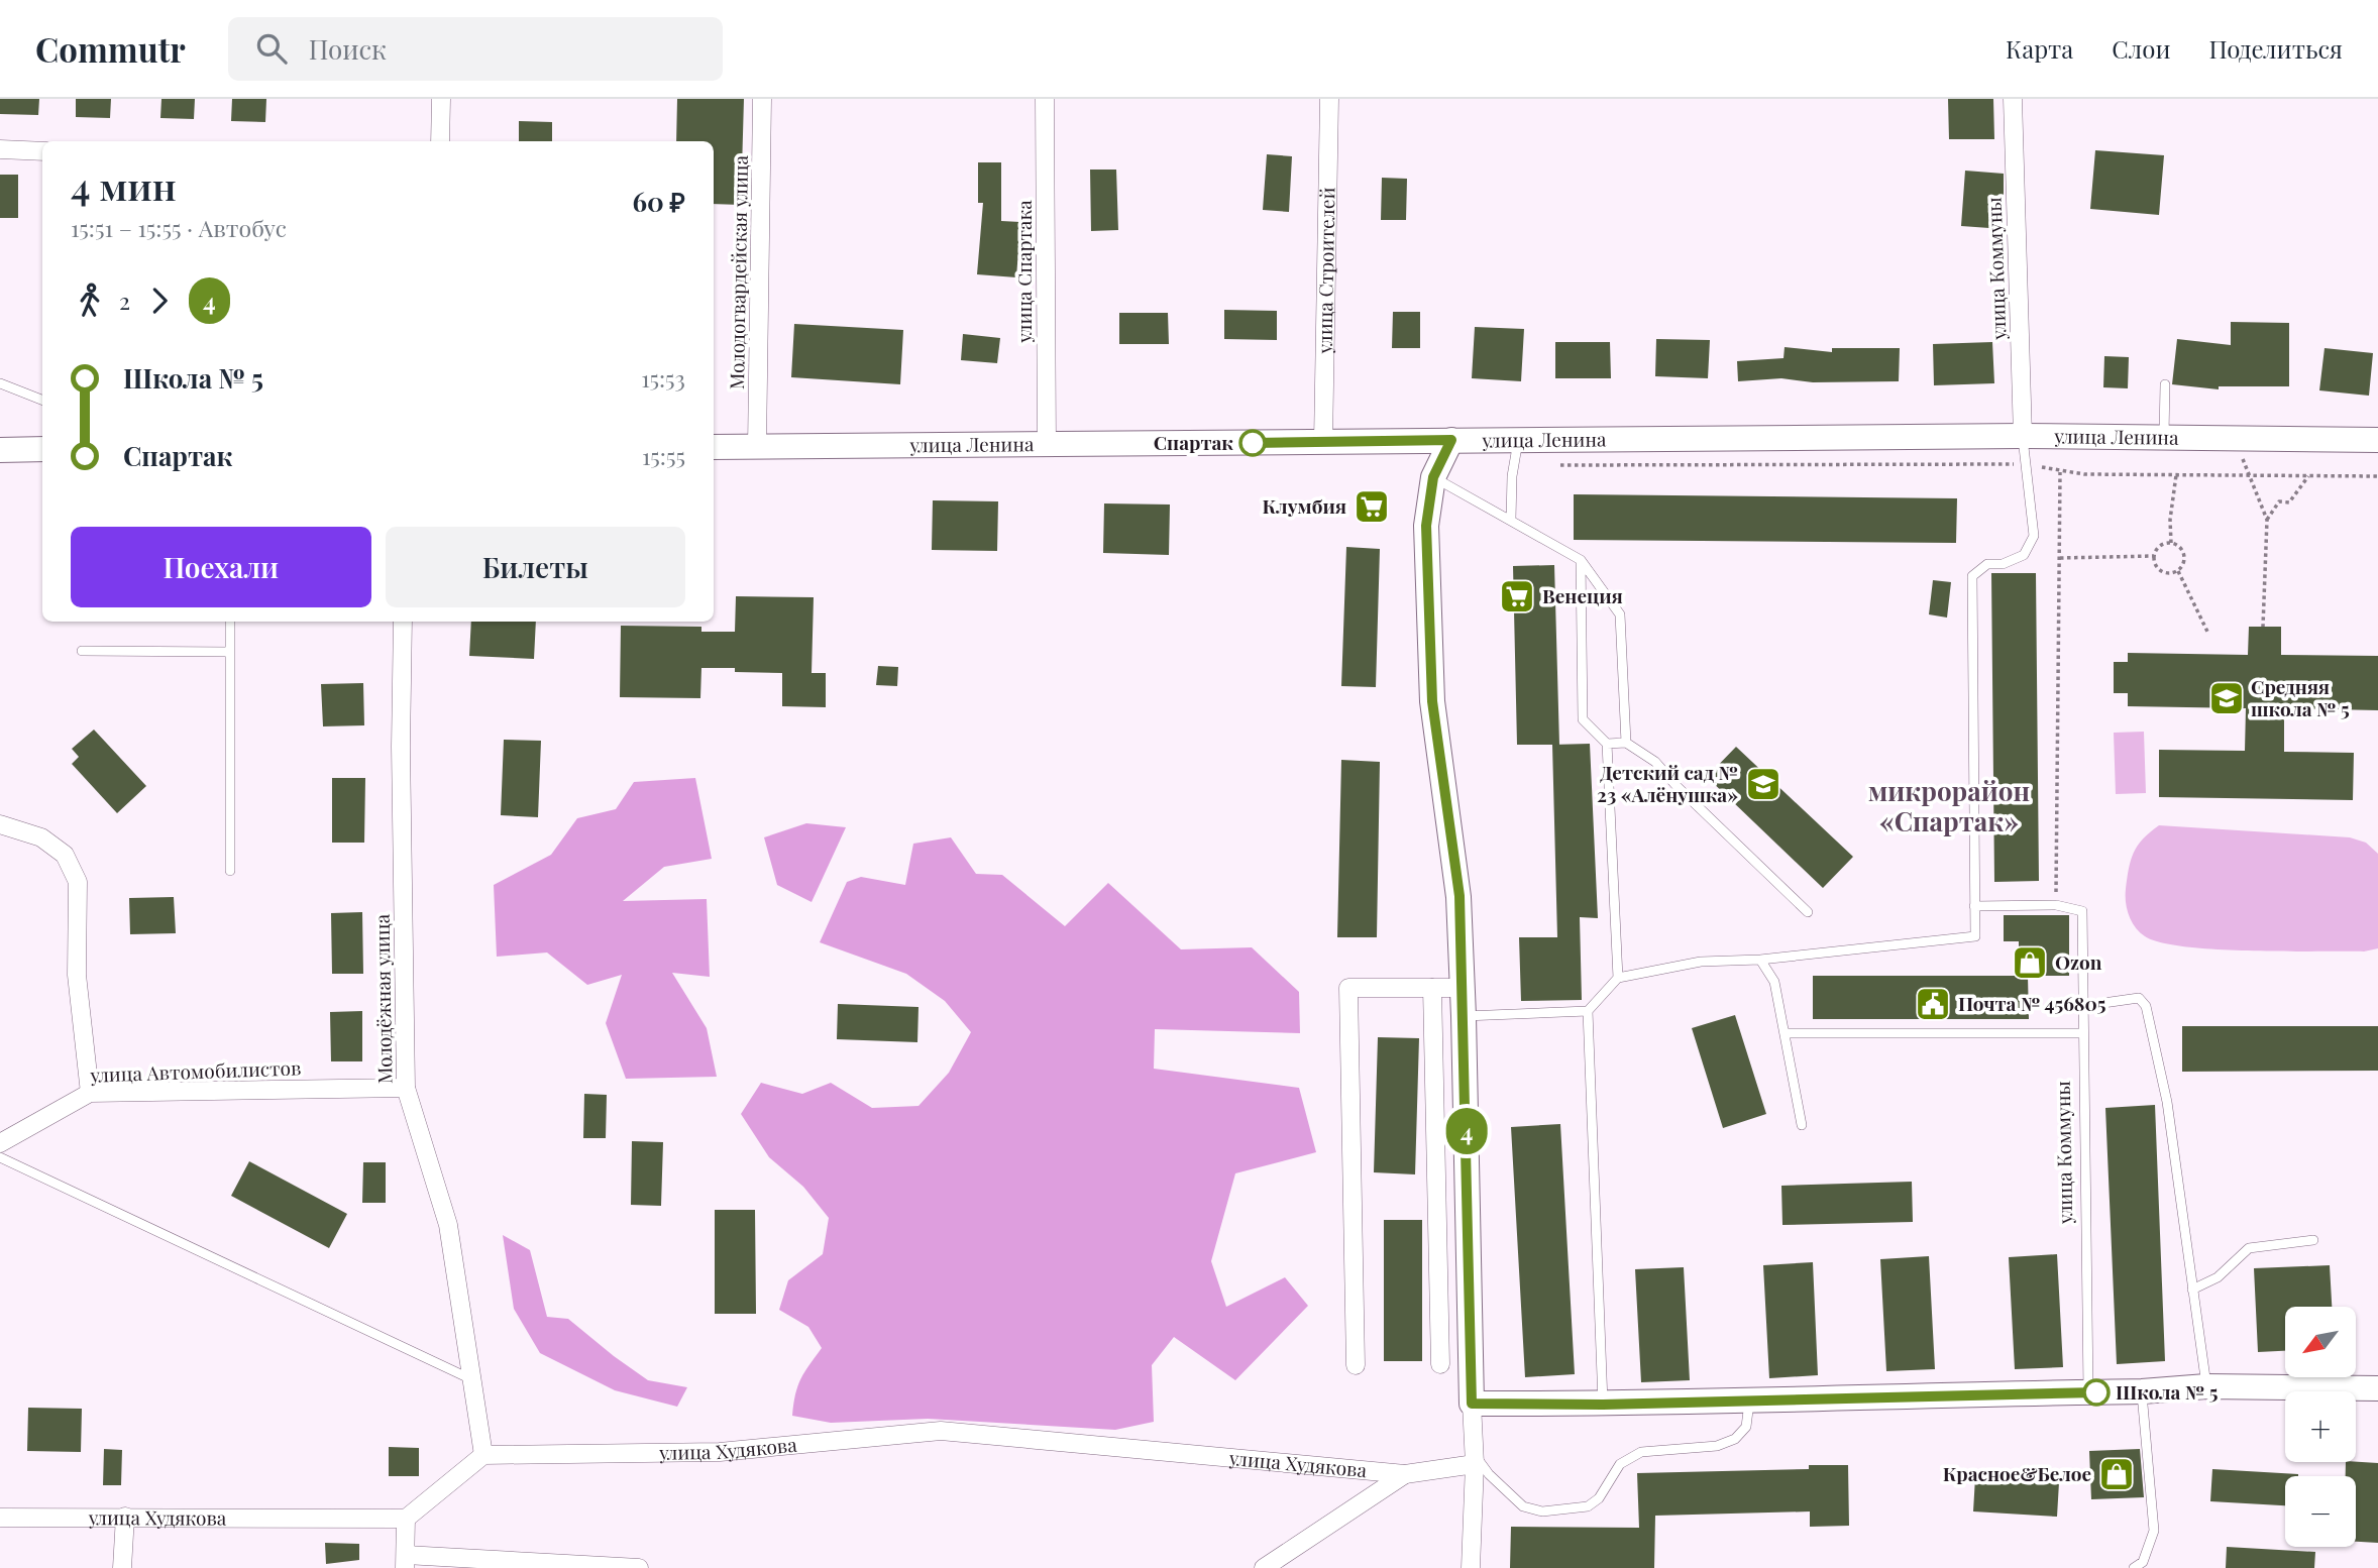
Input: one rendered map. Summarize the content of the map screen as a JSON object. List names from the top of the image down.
{
  "streets": {
    "street": [
      "улица Коммуны",
      "улица Строителей",
      "улица Спартака",
      "Молодогвардейская улица",
      "улица Ленина",
      "Молодёжная улица",
      "улица Автомобилистов",
      "улица Худякова"
    ]
  },
  "crossings": [
    ["улица Коммуны", "улица Ленина"],
    ["улица Строителей", "улица Ленина"],
    ["улица Спартака", "улица Ленина"],
    ["Молодогвардейская улица", "улица Ленина"],
    ["Молодёжная улица", "улица Автомобилистов"],
    ["Молодёжная улица", "улица Худякова"]
  ],
  "districts": ["микрорайон «Спартак»"],
  "places": {
    "other": ["Спартак", "Школа № 5"],
    "supermarket": ["Клумбия", "Венеция"],
    "school or university": ["Средняя школа № 5", "Детский сад № 23 «Алёнушка»"],
    "shop": ["Ozon", "Красное&Белое"],
    "public building": ["Почта № 456805"]
  },
  "lines": ["bus line 4"],
  "north": "bottom left",
  "page": {
    "header": "Commutr",
    "search": "Поиск",
    "nav": ["Карта", "Слои", "Поделиться"],
    "on_map": "4",
    "heading": ["4 мин", "15:51 – 15:55 · Автобус", "60 ₽"],
    "legs": ["2", "4"],
    "list": [
      {
        "name": "Школа № 5",
        "value": "15:53"
      },
      {
        "name": "Спартак",
        "value": "15:55"
      }
    ],
    "buttons": ["Поехали", "Билеты"],
    "map_buttons": ["+", "−"]
  }
}
